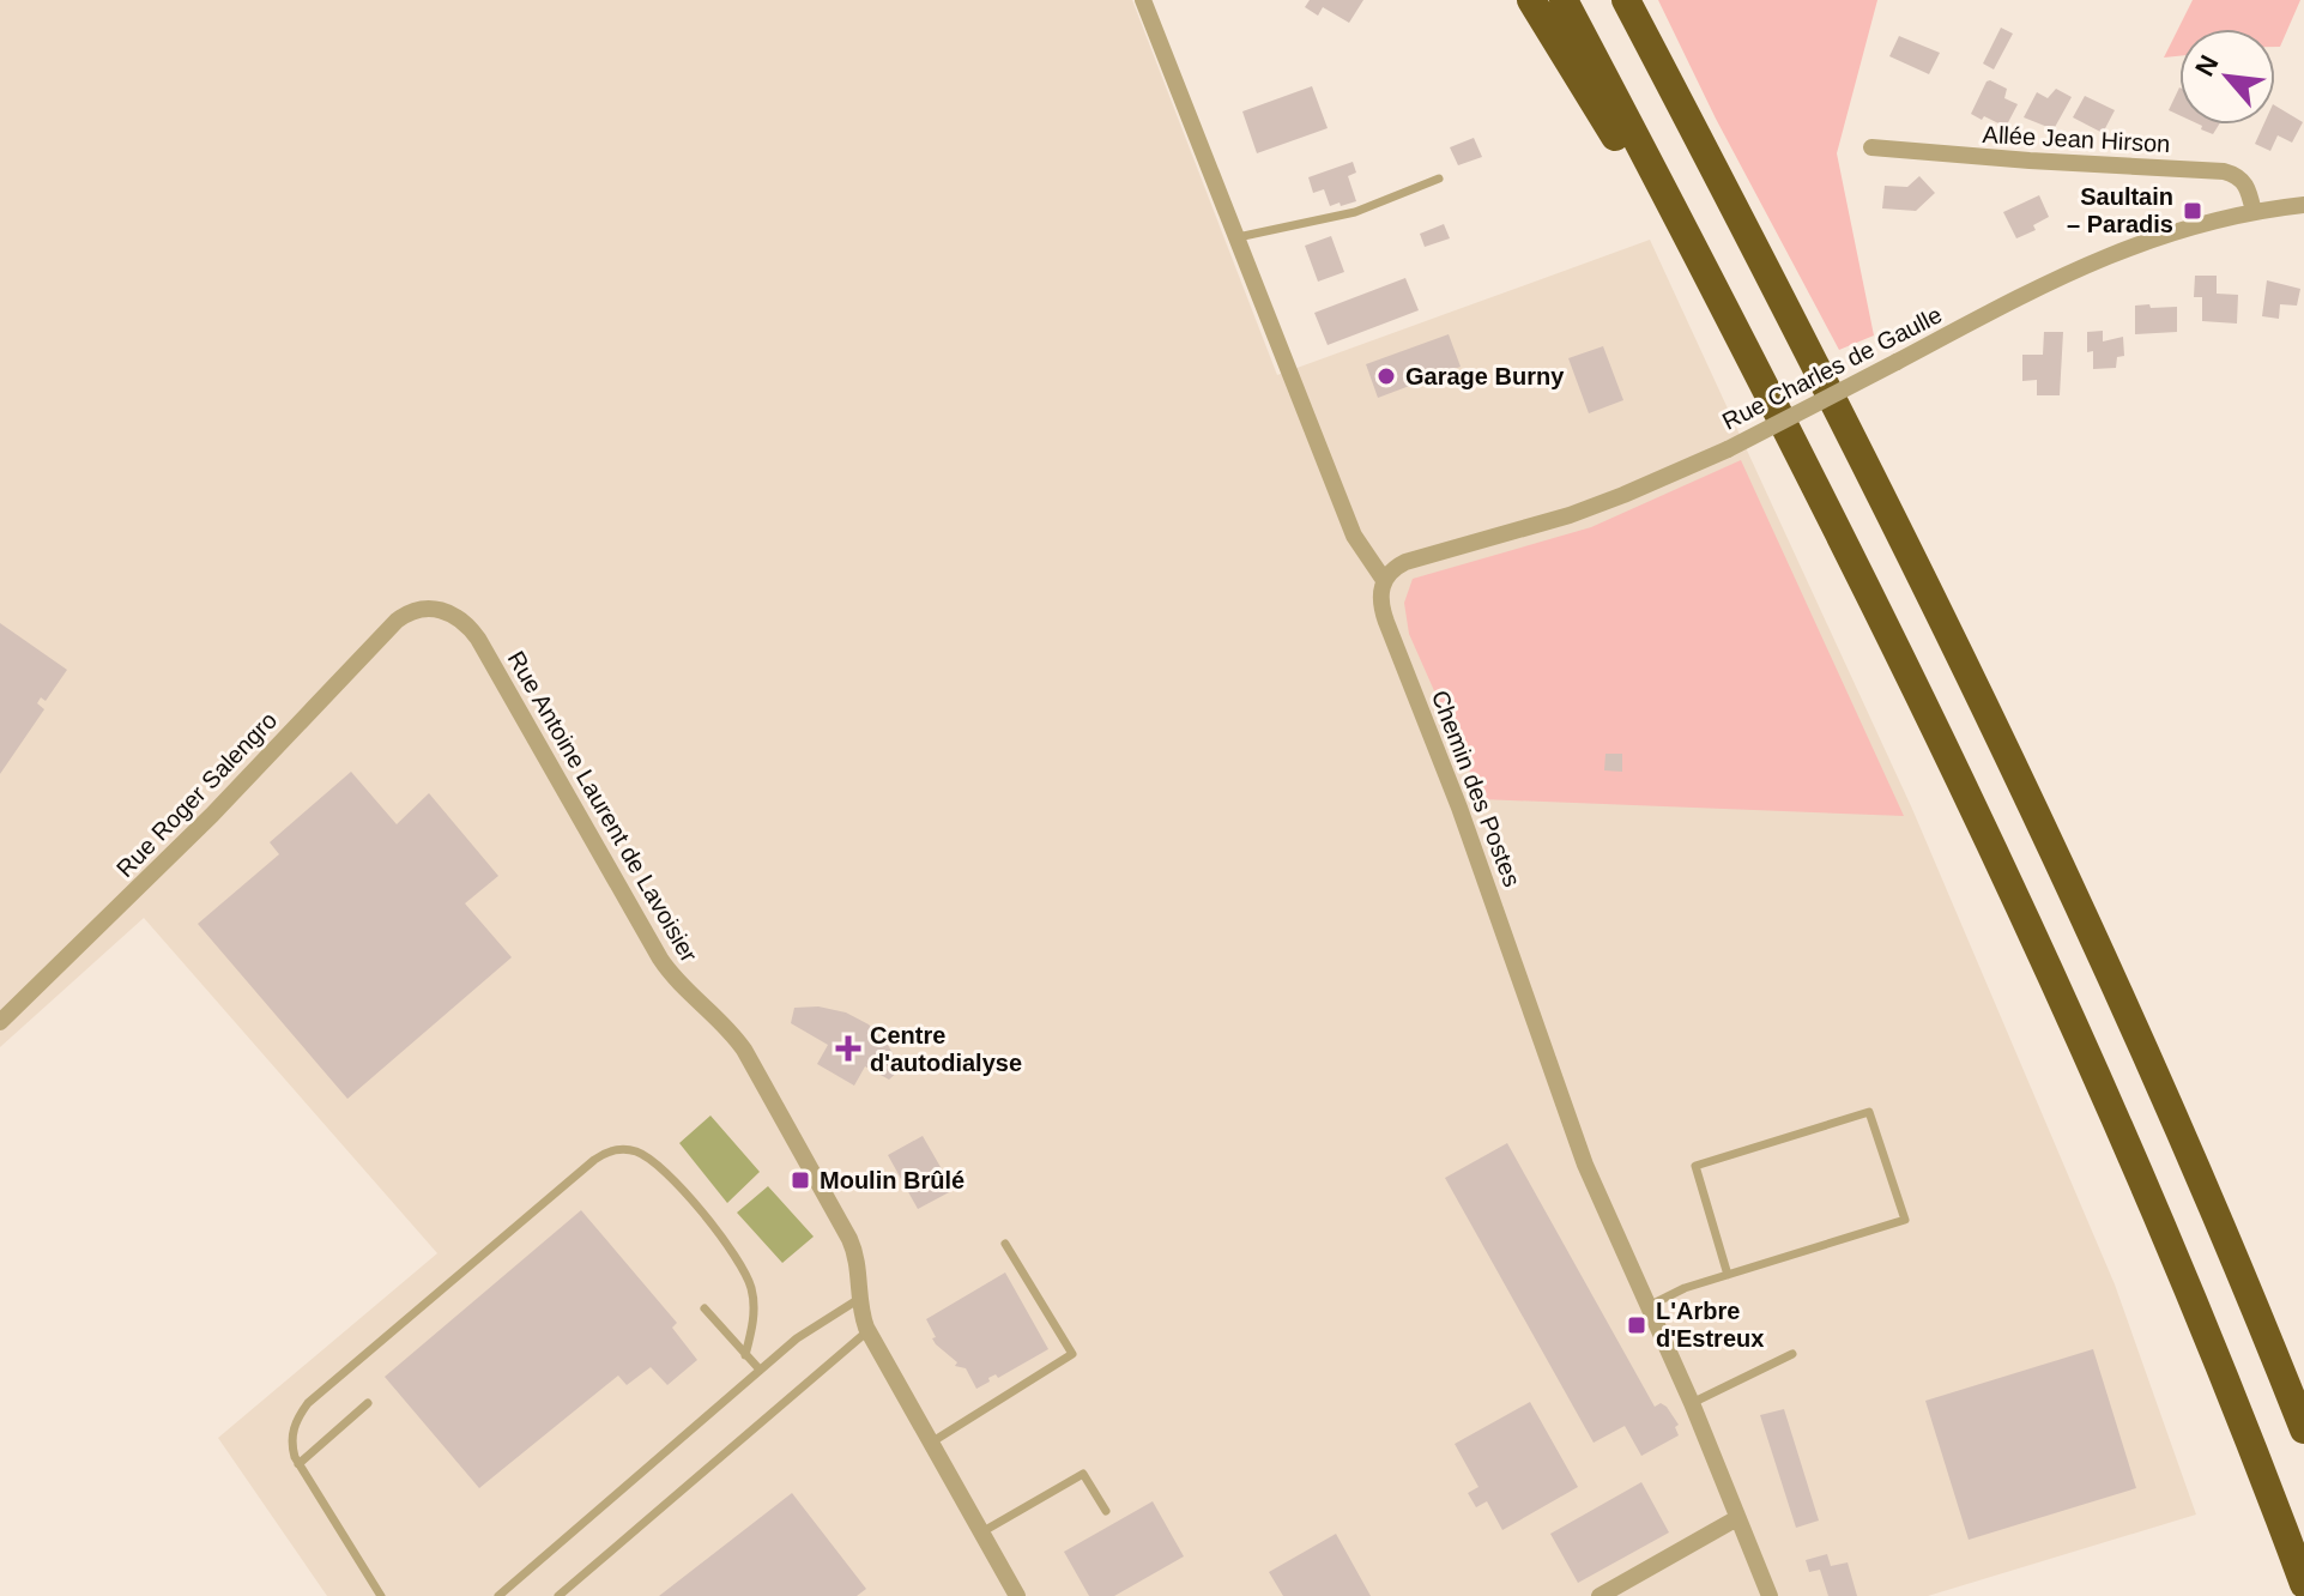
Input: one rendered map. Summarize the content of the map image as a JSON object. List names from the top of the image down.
{
  "streets": {
    "street": [
      "Allée Jean Hirson",
      "Rue Charles de Gaulle",
      "Chemin des Postes",
      "Rue Roger Salengro",
      "Rue Antoine Laurent de Lavoisier"
    ]
  },
  "crossings": [
    ["Allée Jean Hirson", "Rue Charles de Gaulle"],
    ["Rue Charles de Gaulle", "Chemin des Postes"],
    ["Rue Roger Salengro", "Rue Antoine Laurent de Lavoisier"]
  ],
  "places": {
    "transit": ["Saultain – Paradis", "Moulin Brûlé", "L'Arbre d'Estreux"],
    "other": ["Garage Burny"],
    "health": ["Centre d'autodialyse"]
  },
  "north": "top left"
}
